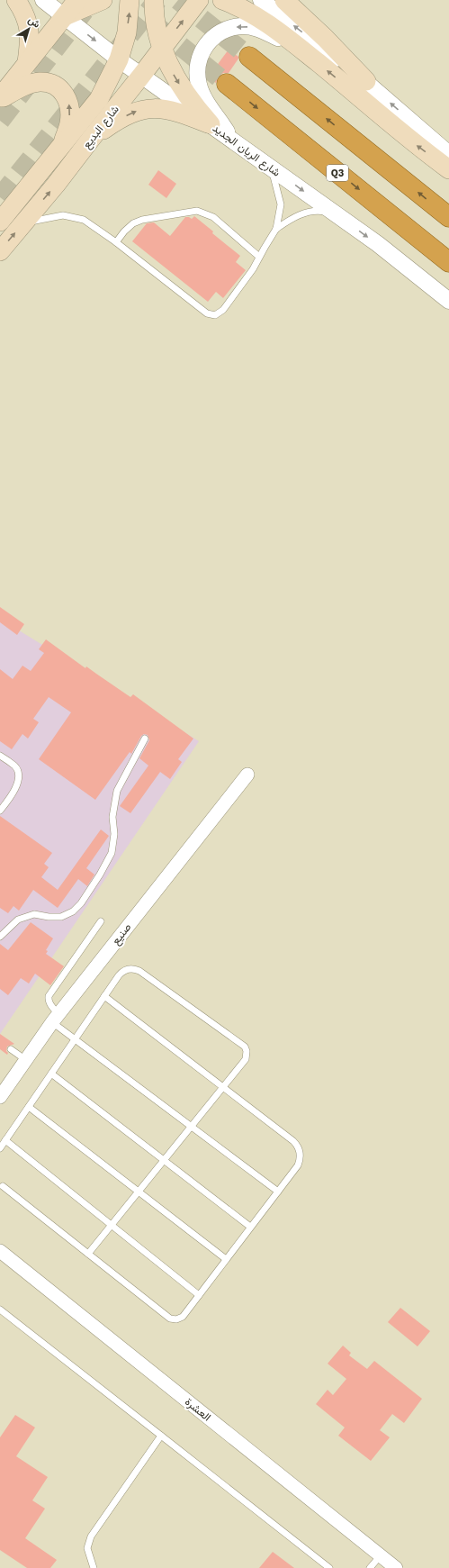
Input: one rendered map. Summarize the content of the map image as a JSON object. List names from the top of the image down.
{
  "streets": {
    "highway": ["Q3"],
    "main road": ["شارع البديع"],
    "street": ["شارع الريان الجديد", "صنيع", "العشرة"]
  },
  "crossings": [
    ["شارع البديع", "شارع الريان الجديد"]
  ],
  "north": "top right"
}
